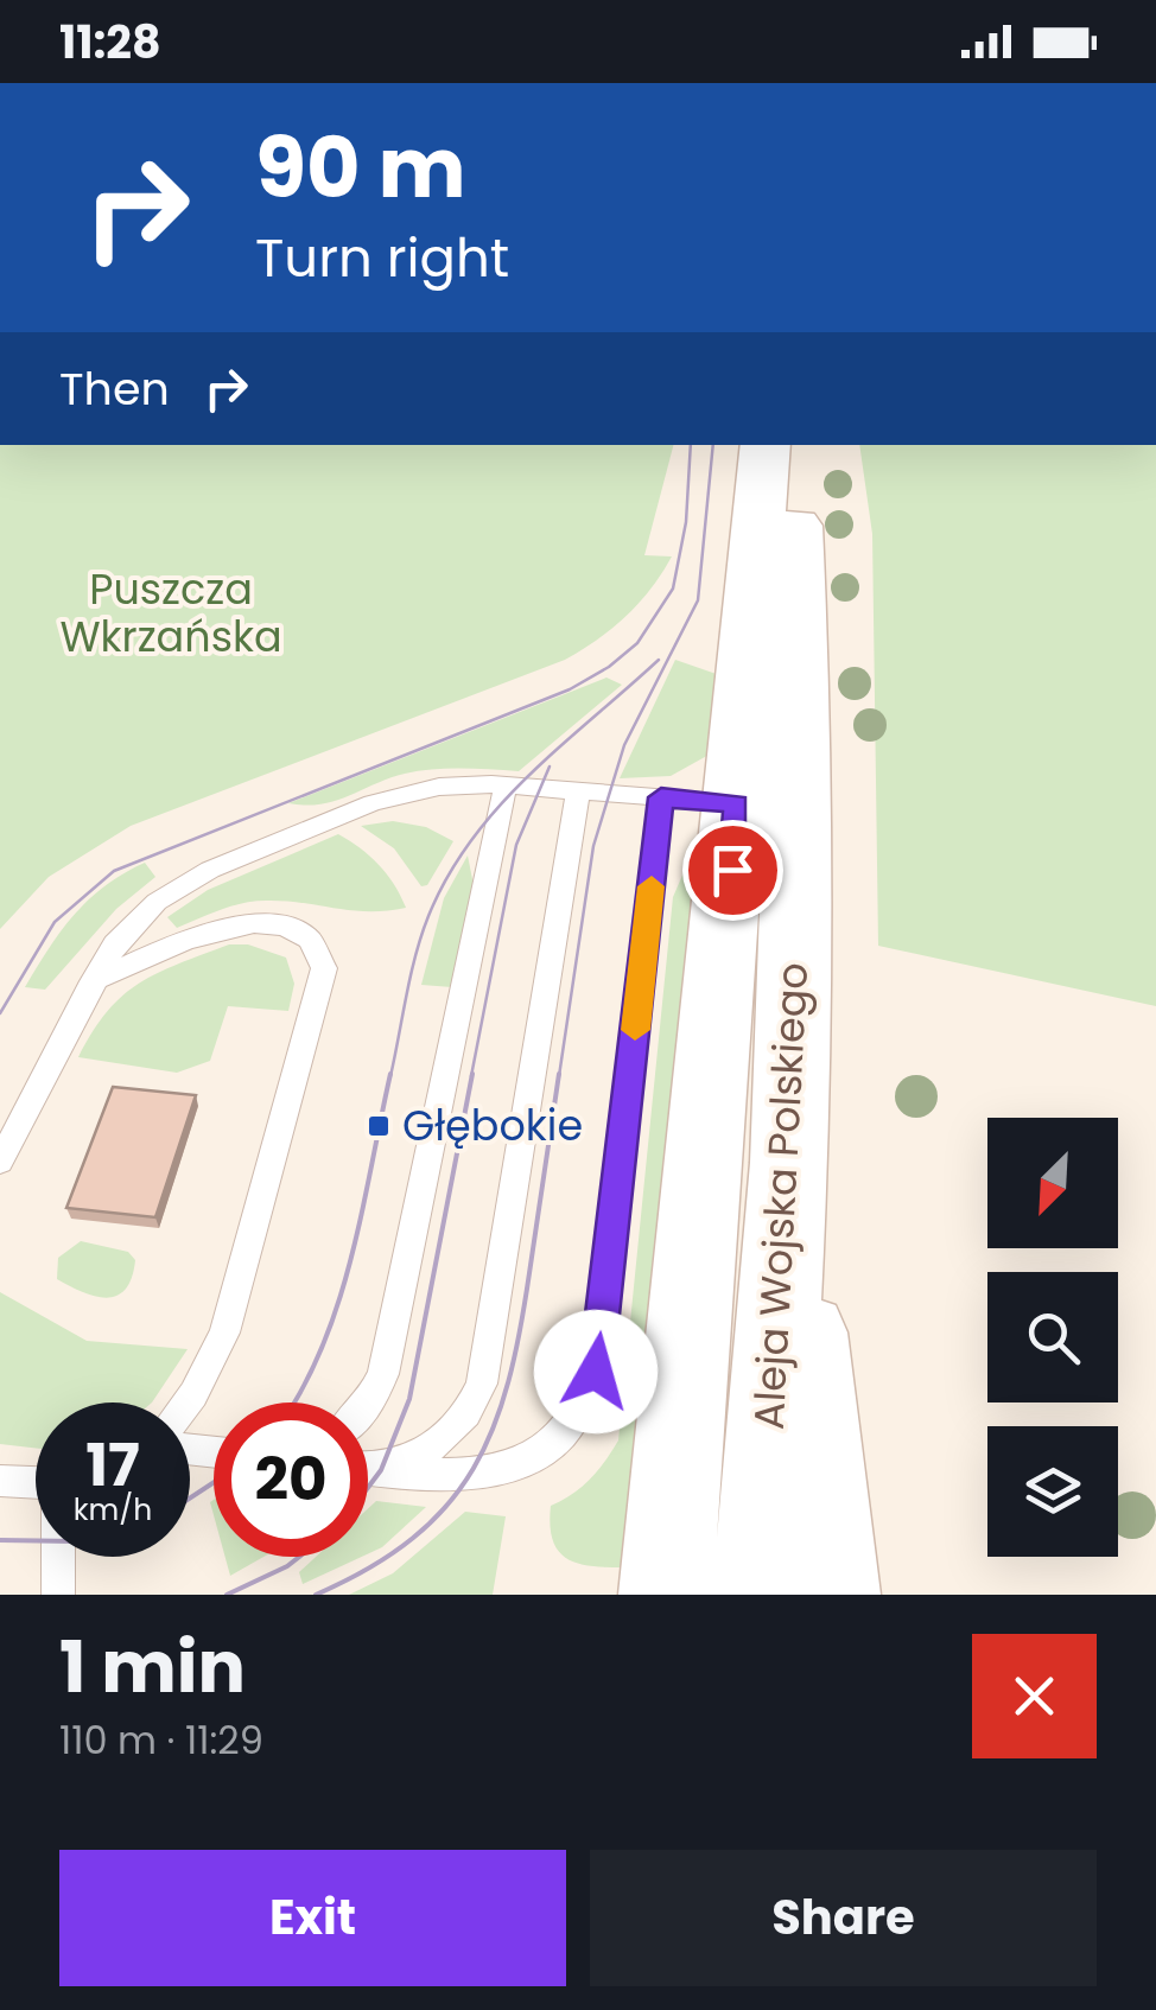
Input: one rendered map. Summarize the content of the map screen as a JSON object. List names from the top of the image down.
{
  "streets": {
    "main road": ["Aleja Wojska Polskiego"]
  },
  "parks": ["Puszcza Wkrzańska"],
  "places": {
    "transit": ["Głębokie"]
  },
  "north": "bottom left",
  "page": {
    "status": "11:28",
    "turn": ["90 m", "Turn right"],
    "then": "Then",
    "speed": "17 km/h",
    "limit": "20",
    "heading": ["1 min", "110 m · 11:29"],
    "buttons": ["Exit", "Share"]
  }
}
